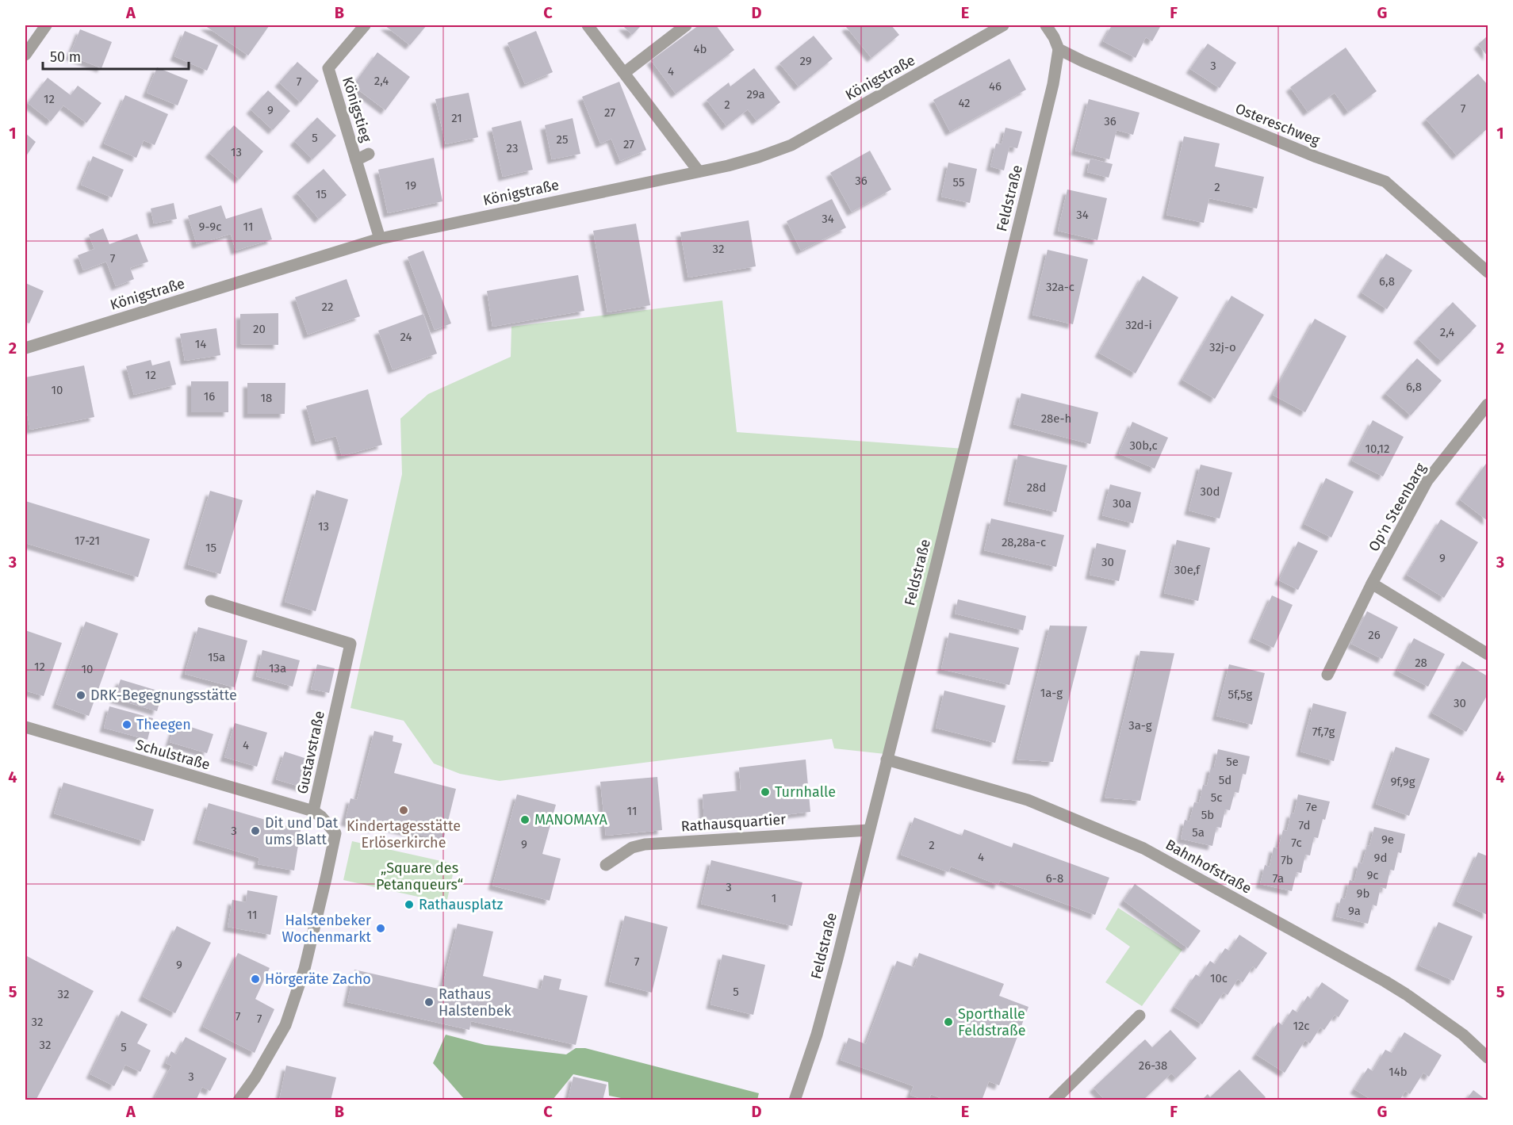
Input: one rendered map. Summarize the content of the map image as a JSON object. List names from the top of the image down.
{
  "streets": {
    "street": [
      "Königstraße",
      "Königstieg",
      "Ostereschweg",
      "Feldstraße",
      "Op'n Steenbarg",
      "Gustavstraße",
      "Schulstraße",
      "Rathausquartier",
      "Bahnhofstraße"
    ]
  },
  "crossings": [
    ["Königstraße", "Königstieg"],
    ["Ostereschweg", "Feldstraße"],
    ["Feldstraße", "Rathausquartier"],
    ["Feldstraße", "Bahnhofstraße"],
    ["Gustavstraße", "Schulstraße"]
  ],
  "parks": ["„Square des Petanqueurs“"],
  "places": [
    "DRK-Begegnungsstätte",
    "Theegen",
    "Turnhalle",
    "Kindertagesstätte Erlöserkirche",
    "MANOMAYA",
    "Dit und Dat ums Blatt",
    "Rathausplatz",
    "Halstenbeker Wochenmarkt",
    "Hörgeräte Zacho",
    "Rathaus Halstenbek",
    "Sporthalle Feldstraße"
  ],
  "house_numbers": [
    "4b",
    "29",
    "3",
    "4",
    "2,4",
    "7",
    "46",
    "29a",
    "12",
    "42",
    "2",
    "7",
    "9",
    "27",
    "21",
    "36",
    "5",
    "25",
    "27",
    "23",
    "13",
    "36",
    "55",
    "19",
    "2",
    "15",
    "34",
    "34",
    "9-9c",
    "11",
    "32",
    "7",
    "6,8",
    "32a-c",
    "22",
    "32d-i",
    "20",
    "2,4",
    "24",
    "14",
    "32j-o",
    "12",
    "6,8",
    "10",
    "16",
    "18",
    "28e-h",
    "30b,c",
    "10,12",
    "28d",
    "30d",
    "30a",
    "13",
    "17-21",
    "28,28a-c",
    "15",
    "9",
    "30",
    "30e,f",
    "26",
    "15a",
    "28",
    "12",
    "13a",
    "10",
    "1a-g",
    "5f,5g",
    "30",
    "3a-g",
    "7f,7g",
    "4",
    "5e",
    "5d",
    "9f,9g",
    "5c",
    "7e",
    "11",
    "5b",
    "7d",
    "3",
    "5a",
    "9e",
    "7c",
    "9",
    "2",
    "4",
    "9d",
    "7b",
    "9c",
    "6-8",
    "7a",
    "3",
    "9b",
    "1",
    "9a",
    "11",
    "7",
    "9",
    "10c",
    "5",
    "32",
    "7",
    "7",
    "32",
    "12c",
    "32",
    "5",
    "26-38",
    "14b",
    "3"
  ],
  "scale_bar": "50 m",
  "grid": {
    "columns": [
      "A",
      "B",
      "C",
      "D",
      "E",
      "F",
      "G"
    ],
    "rows": [
      "1",
      "2",
      "3",
      "4",
      "5"
    ]
  }
}
